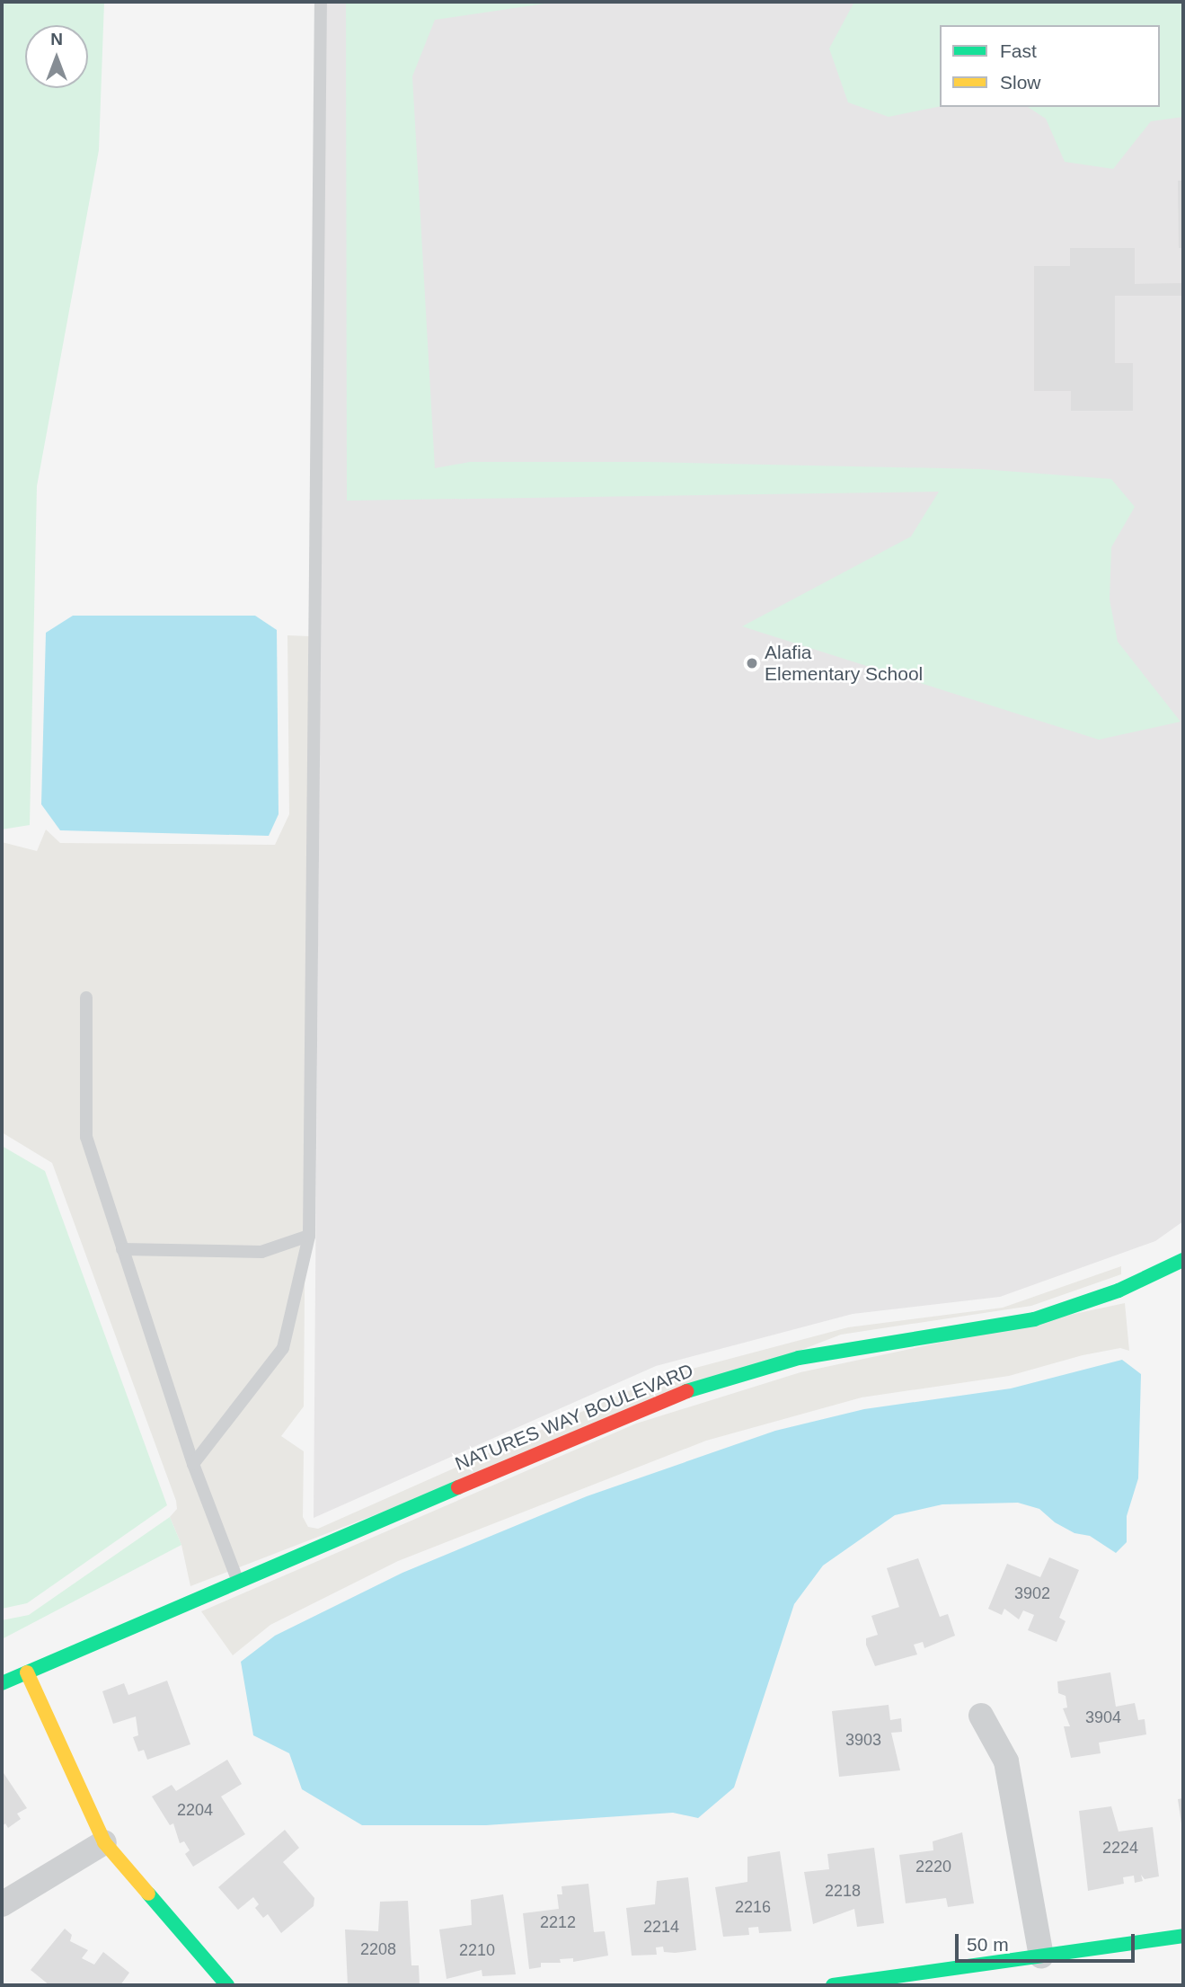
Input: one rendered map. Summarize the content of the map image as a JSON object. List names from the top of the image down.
{
  "streets": {
    "street": ["NATURES WAY BOULEVARD"]
  },
  "places": ["Alafia Elementary School"],
  "house_numbers": [
    "3902",
    "3904",
    "3903",
    "2204",
    "2224",
    "2220",
    "2218",
    "2216",
    "2212",
    "2214",
    "2208",
    "2210"
  ],
  "legend": ["Fast", "Slow"],
  "scale_bar": "50 m",
  "north": "top"
}
